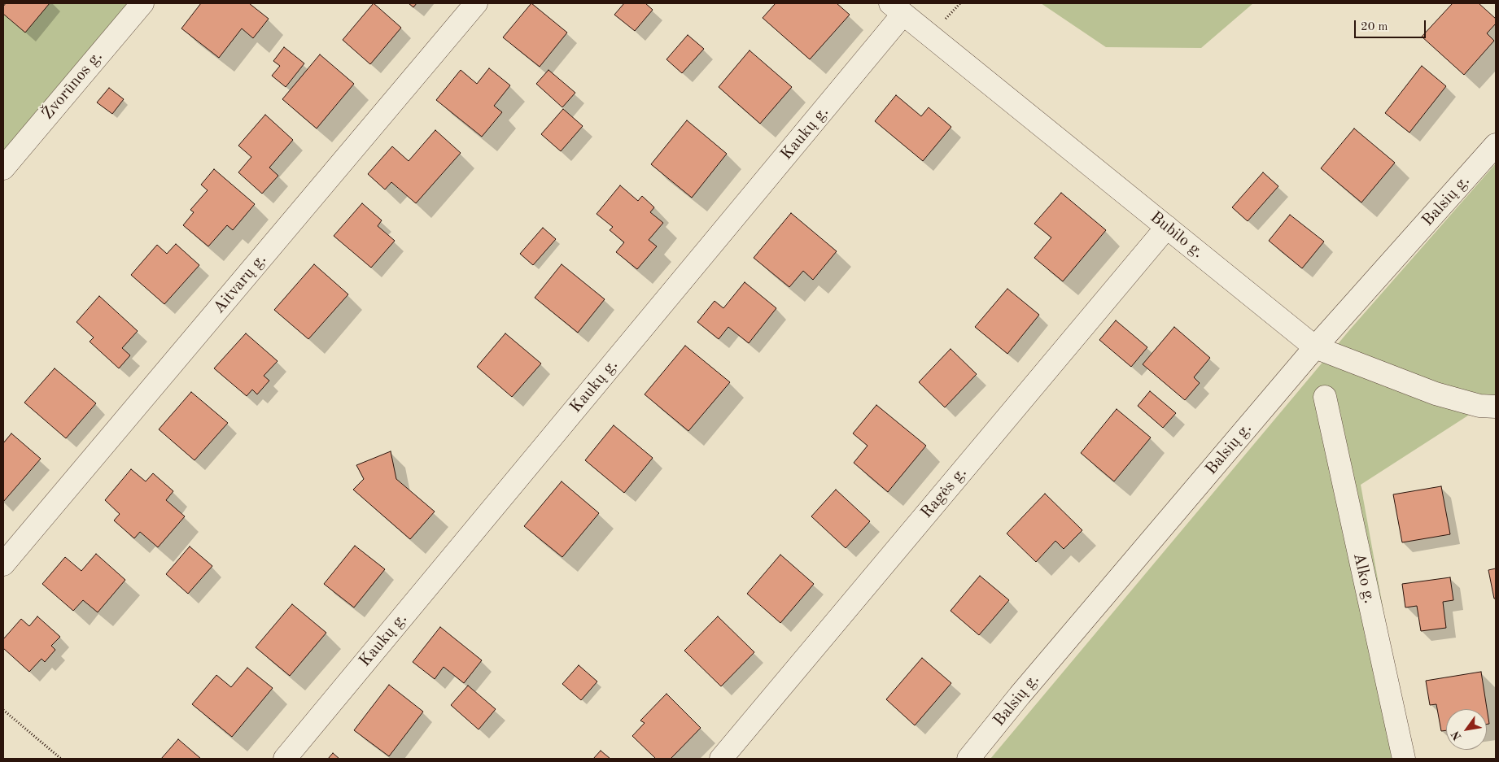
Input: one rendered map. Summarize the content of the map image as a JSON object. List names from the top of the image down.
{
  "streets": {
    "street": [
      "Žvorūnos g.",
      "Kaukų g.",
      "Balsių g.",
      "Bubilo g.",
      "Aitvarų g.",
      "Ragės g.",
      "Alko g."
    ]
  },
  "crossings": [
    ["Kaukų g.", "Bubilo g."],
    ["Balsių g.", "Bubilo g."],
    ["Bubilo g.", "Ragės g."]
  ],
  "scale_bar": "20 m",
  "north": "bottom left"
}
